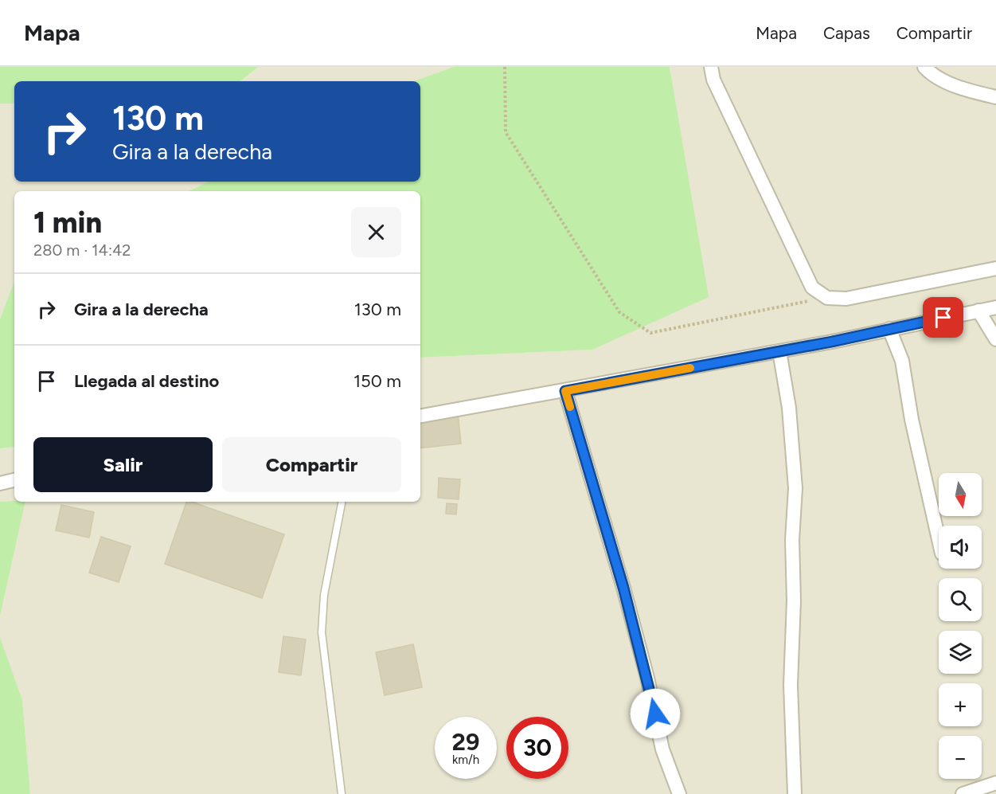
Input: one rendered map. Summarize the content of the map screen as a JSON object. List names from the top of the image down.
{
  "north": "bottom",
  "page": {
    "header": "Mapa",
    "nav": ["Mapa", "Capas", "Compartir"],
    "turn": ["130 m", "Gira a la derecha"],
    "heading": ["1 min", "280 m · 14:42"],
    "list": [
      {
        "name": "Gira a la derecha",
        "value": "130 m"
      },
      {
        "name": "Llegada al destino",
        "value": "150 m"
      }
    ],
    "buttons": ["Salir", "Compartir"],
    "map_buttons": ["+", "−"],
    "speed": "29 km/h",
    "limit": "30"
  }
}
